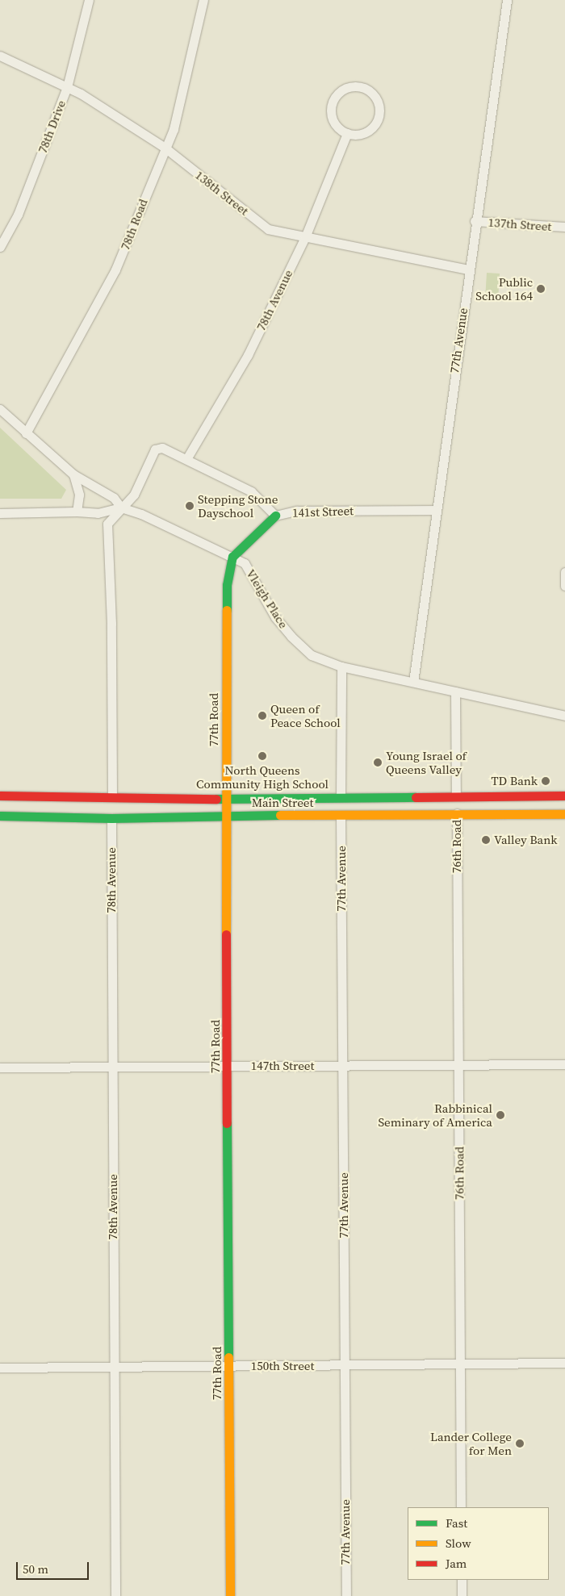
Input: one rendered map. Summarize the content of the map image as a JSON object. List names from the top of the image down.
{
  "streets": {
    "main road": ["77th Road", "Main Street"],
    "street": [
      "78th Drive",
      "138th Street",
      "78th Road",
      "137th Street",
      "78th Avenue",
      "77th Avenue",
      "141st Street",
      "Vleigh Place",
      "76th Road",
      "147th Street",
      "150th Street"
    ]
  },
  "crossings": [
    ["78th Drive", "138th Street"],
    ["138th Street", "78th Road"],
    ["138th Street", "78th Avenue"],
    ["138th Street", "77th Avenue"],
    ["78th Road", "Vleigh Place"],
    ["137th Street", "77th Avenue"],
    ["78th Avenue", "141st Street"],
    ["78th Avenue", "Main Street"],
    ["78th Avenue", "147th Street"],
    ["78th Avenue", "150th Street"],
    ["77th Avenue", "141st Street"],
    ["77th Avenue", "Vleigh Place"],
    ["77th Avenue", "Main Street"],
    ["77th Avenue", "147th Street"],
    ["77th Avenue", "150th Street"],
    ["141st Street", "Vleigh Place"],
    ["Vleigh Place", "77th Road"],
    ["77th Road", "Main Street"],
    ["77th Road", "147th Street"],
    ["77th Road", "150th Street"],
    ["Main Street", "76th Road"],
    ["76th Road", "147th Street"],
    ["76th Road", "150th Street"]
  ],
  "places": [
    "Public School 164",
    "Stepping Stone Dayschool",
    "Queen of Peace School",
    "North Queens Community High School",
    "Young Israel of Queens Valley",
    "TD Bank",
    "Valley Bank",
    "Rabbinical Seminary of America",
    "Lander College for Men"
  ],
  "legend": ["Fast", "Slow", "Jam"],
  "scale_bar": "50 m"
}
